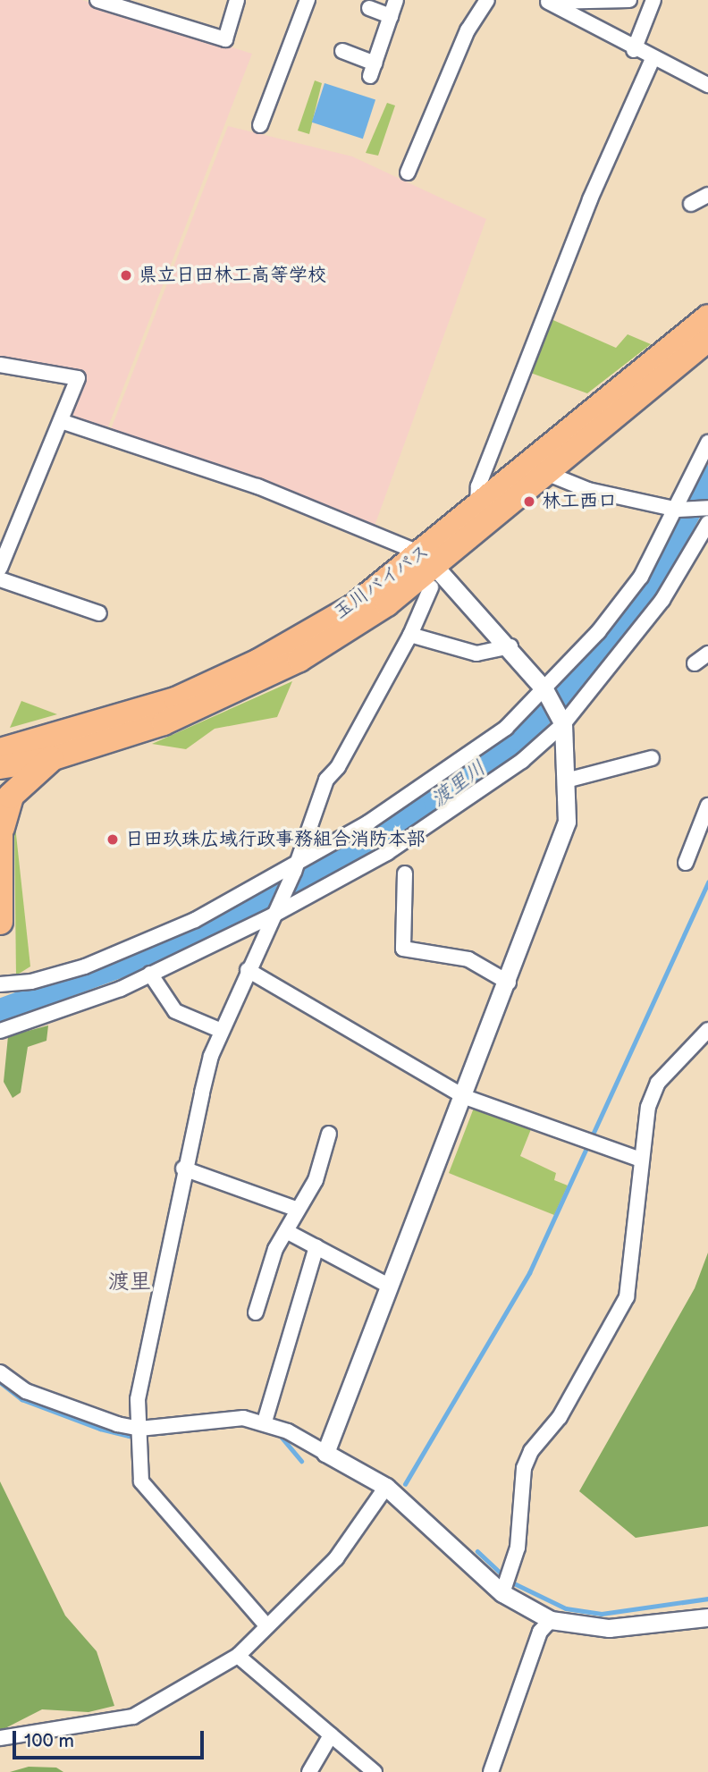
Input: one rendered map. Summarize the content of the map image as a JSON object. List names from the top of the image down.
{
  "streets": {
    "highway": ["玉川バイパス"]
  },
  "districts": ["渡里"],
  "water": ["渡里川"],
  "places": ["県立日田林工高等学校", "林工西口", "日田玖珠広域行政事務組合消防本部"],
  "scale_bar": "100 m"
}
